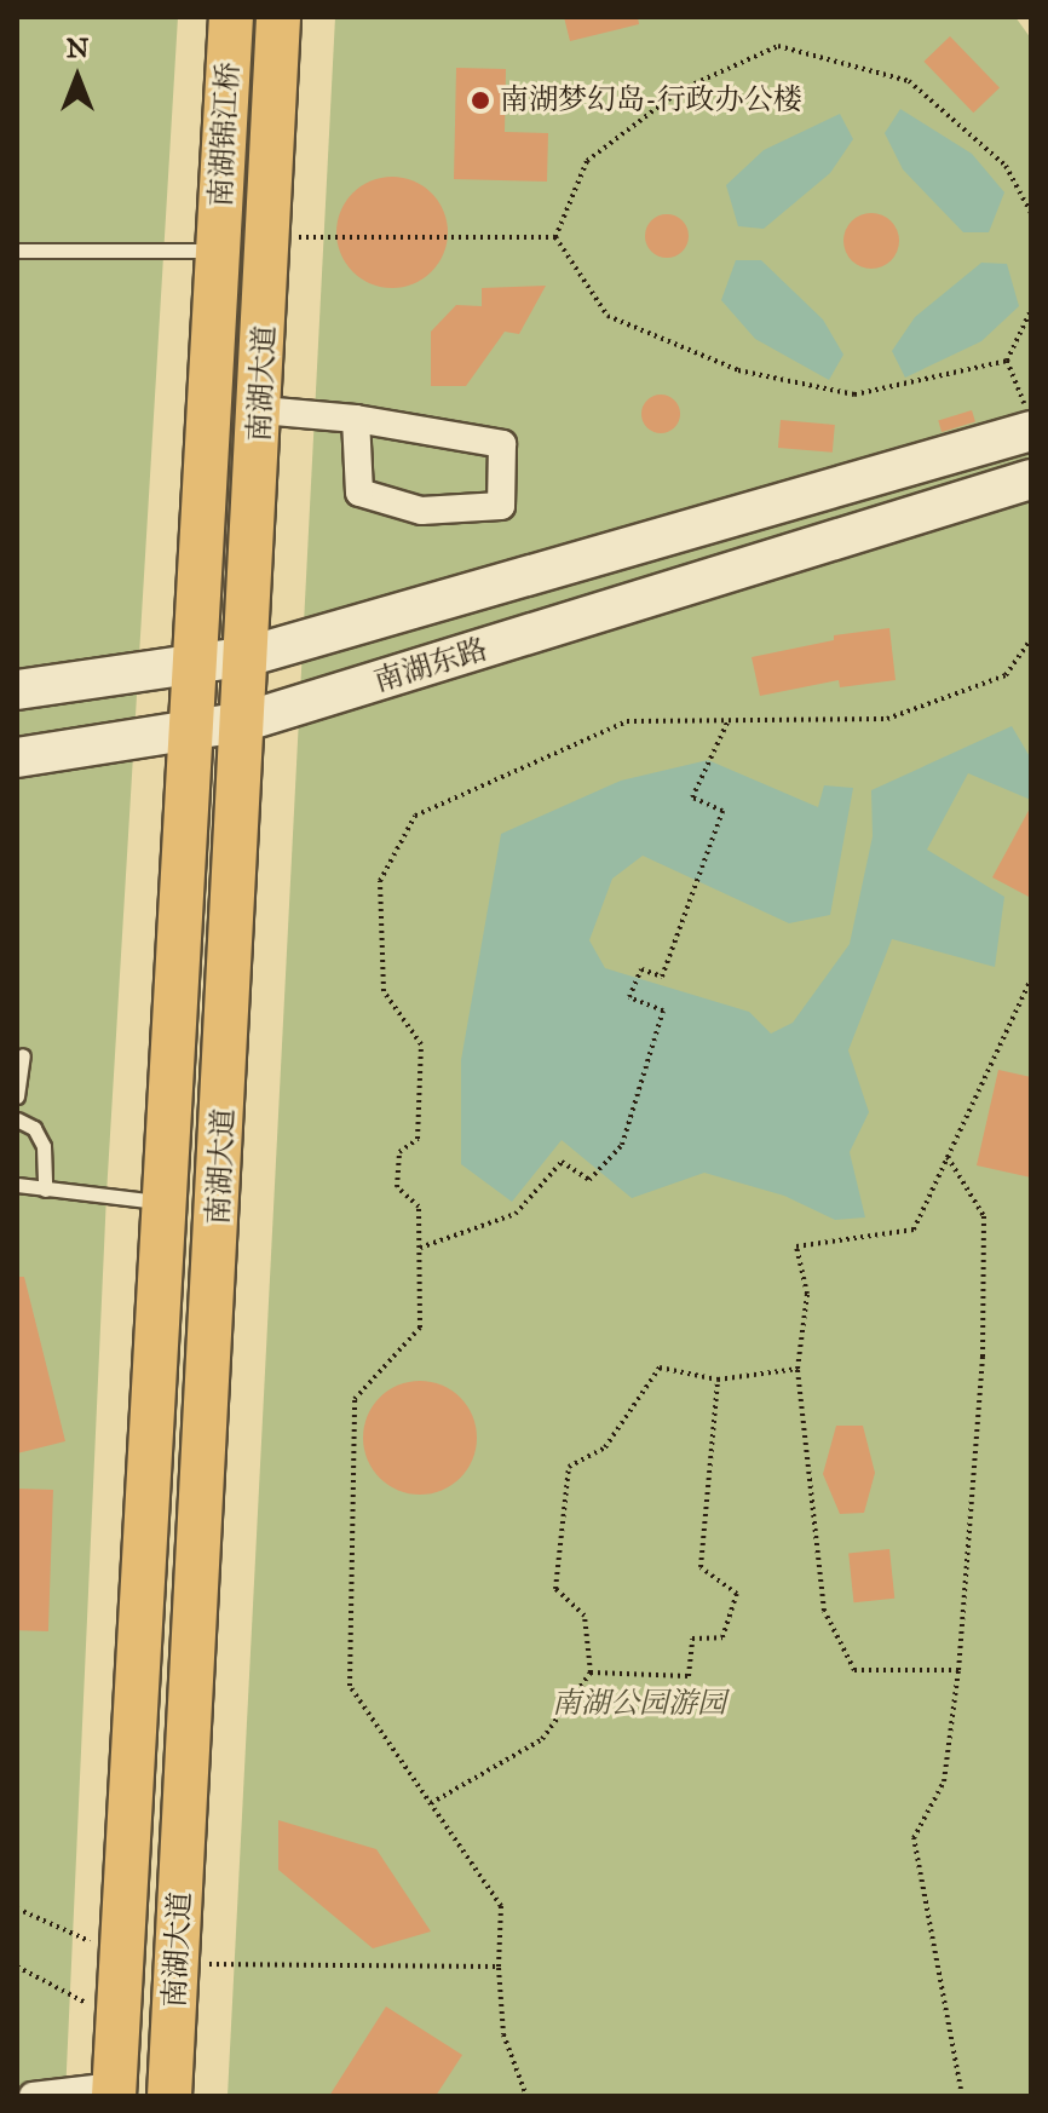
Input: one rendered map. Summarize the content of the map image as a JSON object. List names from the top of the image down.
{
  "streets": {
    "main road": ["南湖锦江桥", "南湖大道", "南湖东路"]
  },
  "crossings": [
    ["南湖锦江桥", "南湖大道"],
    ["南湖大道", "南湖东路"]
  ],
  "parks": ["南湖公园游园"],
  "places": ["南湖梦幻岛-行政办公楼"],
  "north": "top"
}
